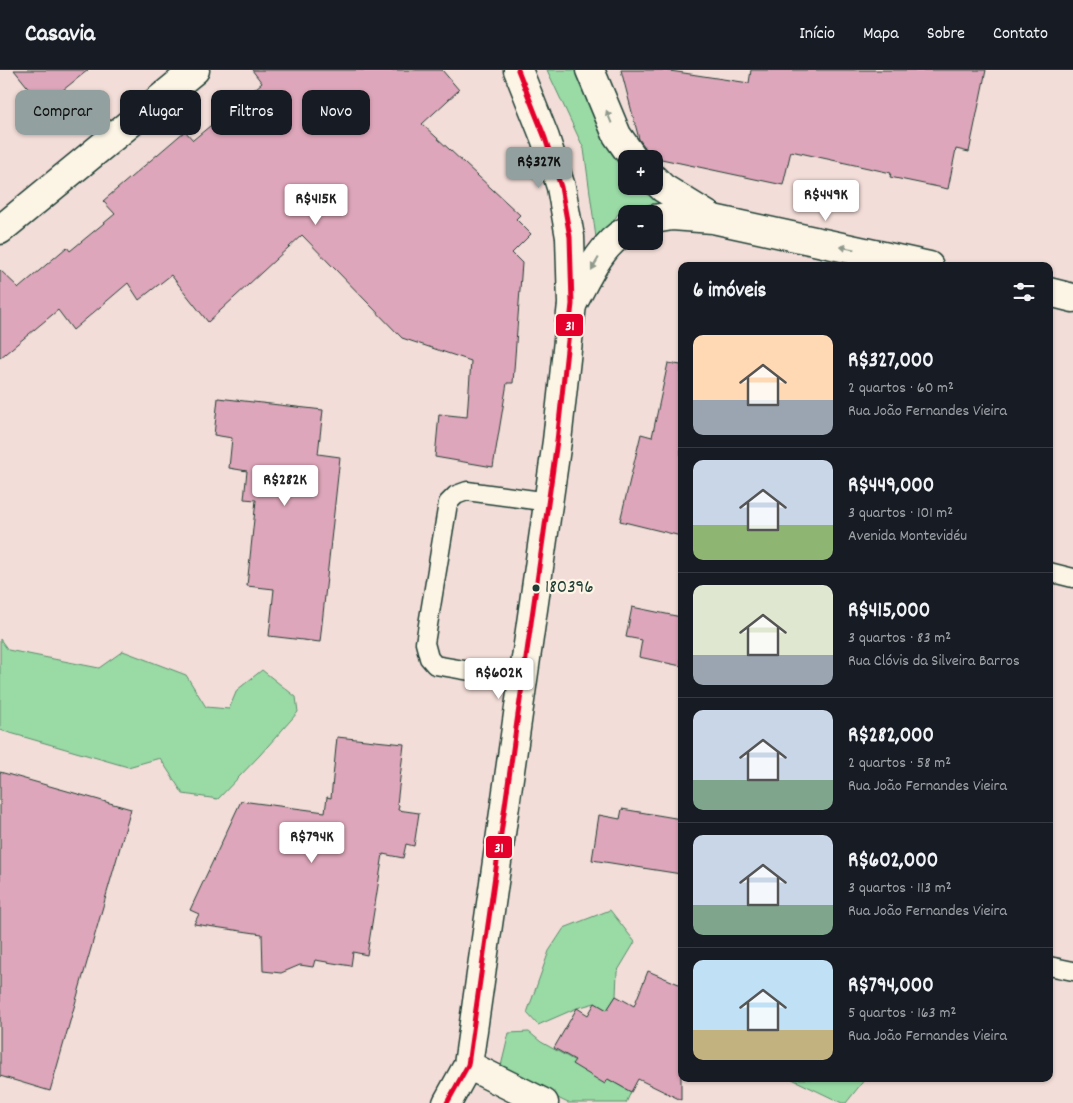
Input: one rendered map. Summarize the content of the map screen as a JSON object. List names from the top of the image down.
{
  "places": ["180396"],
  "lines": ["transit line 31"],
  "page": {
    "header": "Casavia",
    "nav": [
      "Início",
      "Mapa",
      "Sobre",
      "Contato"
    ],
    "chip": [
      "Comprar",
      "Alugar",
      "Filtros",
      "Novo"
    ],
    "price": [
      "R$327K",
      "R$449K",
      "R$415K",
      "R$282K",
      "R$602K",
      "R$794K"
    ],
    "map_buttons": ["+", "−"],
    "heading": "6 imóveis",
    "list": [
      {
        "name": "R$327,000",
        "note": "2 quartos · 60 m² · Rua João Fernandes Vieira"
      },
      {
        "name": "R$449,000",
        "note": "3 quartos · 101 m² · Avenida Montevidéu"
      },
      {
        "name": "R$415,000",
        "note": "3 quartos · 83 m² · Rua Clóvis da Silveira Barros"
      },
      {
        "name": "R$282,000",
        "note": "2 quartos · 58 m² · Rua João Fernandes Vieira"
      },
      {
        "name": "R$602,000",
        "note": "3 quartos · 113 m² · Rua João Fernandes Vieira"
      },
      {
        "name": "R$794,000",
        "note": "5 quartos · 163 m² · Rua João Fernandes Vieira"
      }
    ]
  }
}
